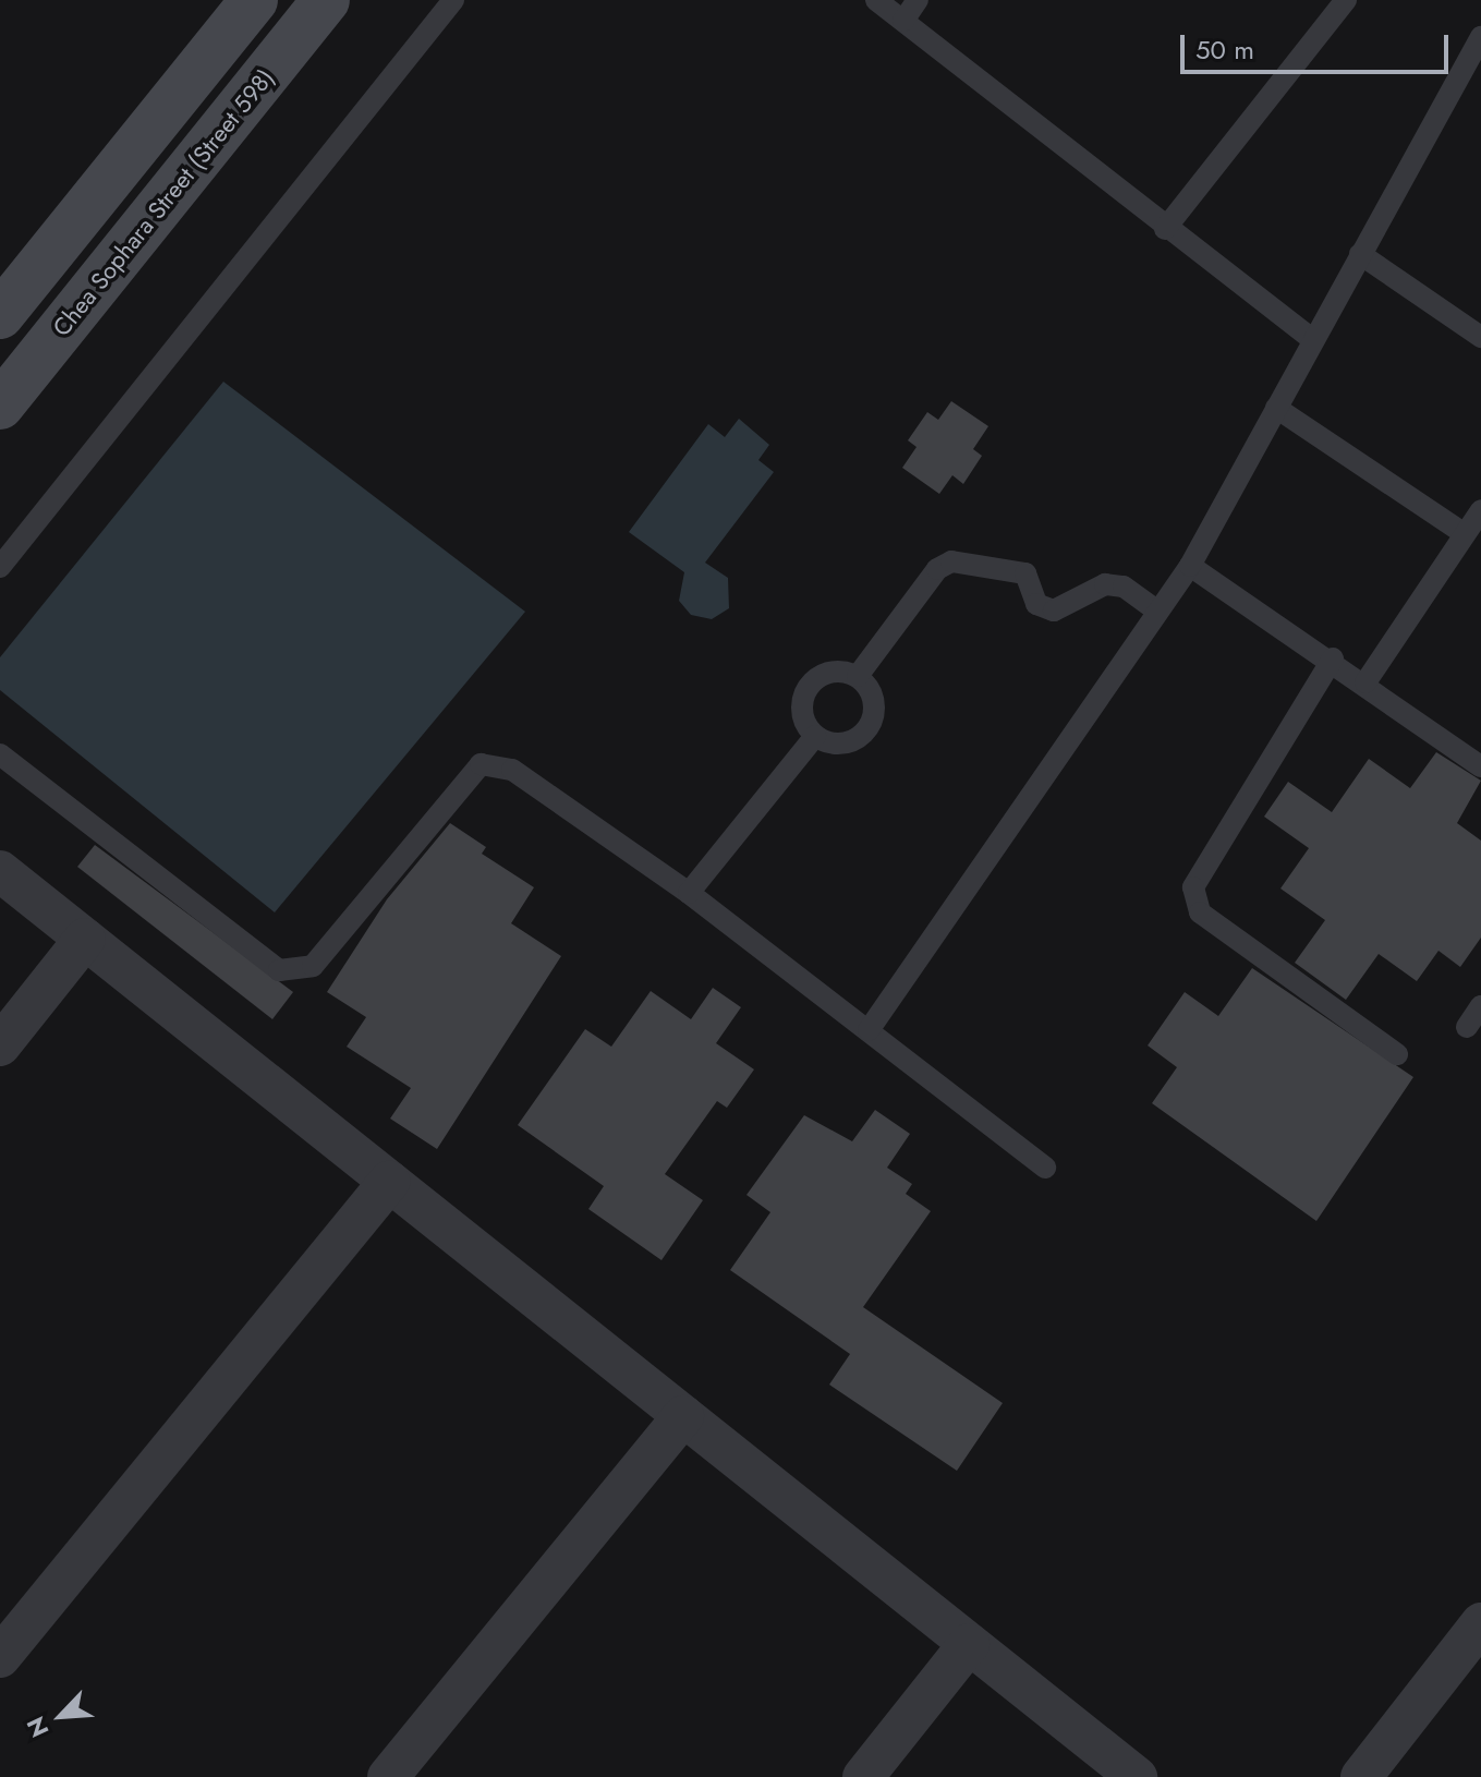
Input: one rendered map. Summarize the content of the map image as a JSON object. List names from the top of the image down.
{
  "streets": {
    "main road": ["Chea Sophara Street (Street 598)"]
  },
  "scale_bar": "50 m",
  "north": "bottom left"
}
